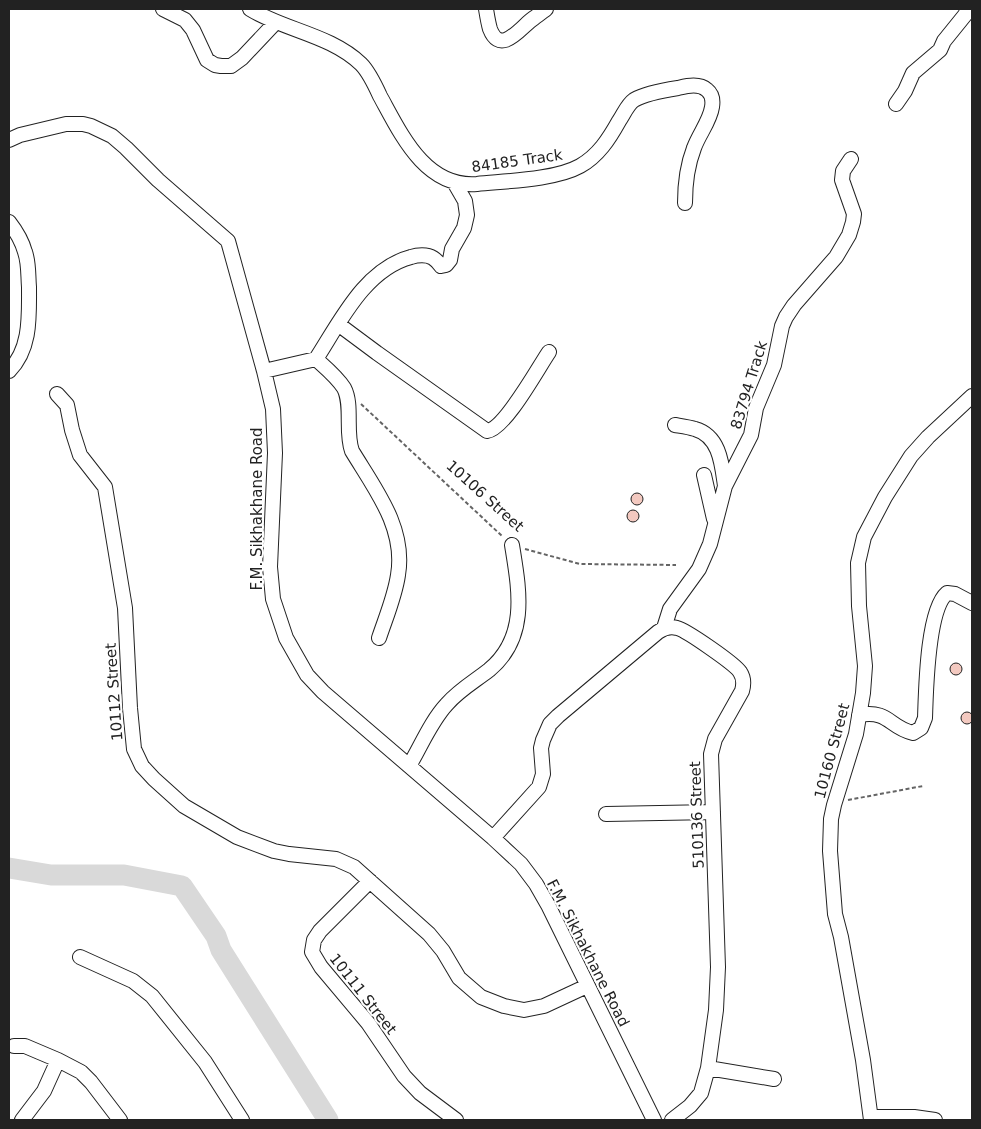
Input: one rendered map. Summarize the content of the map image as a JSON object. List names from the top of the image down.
{
  "streets": {
    "street": [
      "84185 Track",
      "83794 Track",
      "F.M. Sikhakhane Road",
      "10112 Street",
      "10160 Street",
      "510136 Street",
      "10111 Street"
    ],
    "path": ["10106 Street"]
  },
  "crossings": [
    ["83794 Track", "510136 Street"],
    ["F.M. Sikhakhane Road", "10112 Street"],
    ["10112 Street", "10111 Street"]
  ]
}
